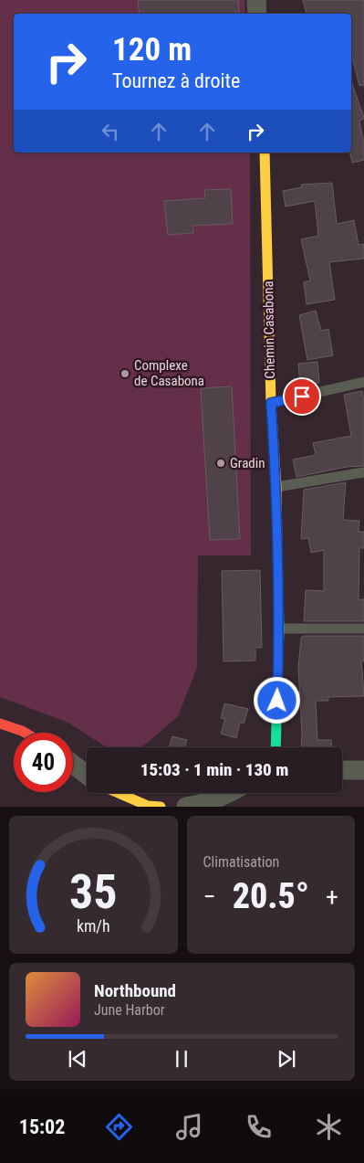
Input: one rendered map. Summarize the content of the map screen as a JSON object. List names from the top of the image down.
{
  "streets": {
    "street": ["Chemin Casabona"]
  },
  "places": ["Complexe de Casabona", "Gradin"],
  "page": {
    "turn": ["120 m", "Tournez à droite"],
    "limit": "40",
    "trip": "15:03 · 1 min · 130 m",
    "tile": "Climatisation",
    "heat": ["−", "20.5°", "+"],
    "song": ["Northbound", "June Harbor"],
    "tabs": "15:02",
    "gauge": ["35", "km/h"]
  }
}
